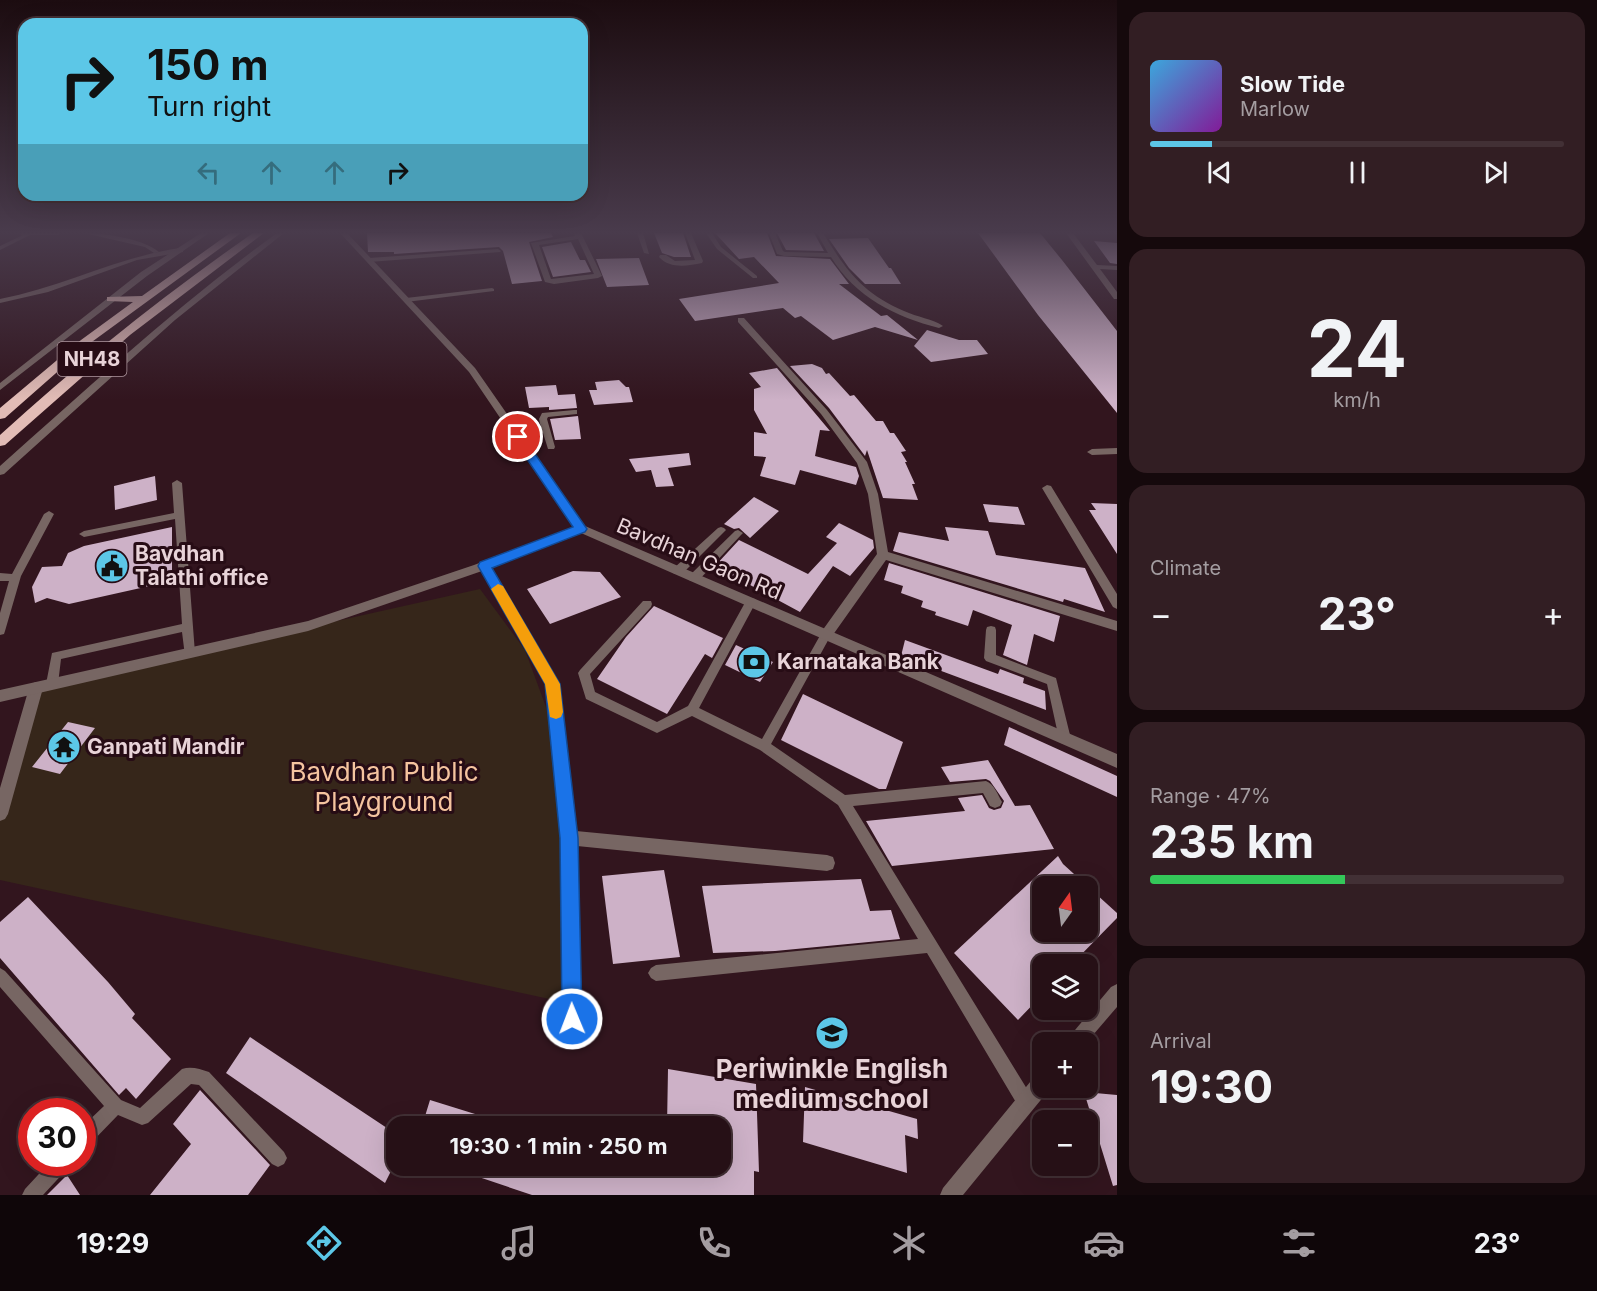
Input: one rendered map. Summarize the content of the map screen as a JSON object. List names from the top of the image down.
{
  "streets": {
    "highway": ["NH48"],
    "street": ["Bavdhan Gaon Rd"]
  },
  "parks": ["Bavdhan Public Playground"],
  "places": {
    "public building": ["Bavdhan Talathi office"],
    "bank": ["Karnataka Bank"],
    "temple": ["Ganpati Mandir"],
    "school or university": ["Periwinkle English medium school"]
  },
  "north": "top",
  "page": {
    "turn": ["150 m", "Turn right"],
    "song": ["Slow Tide", "Marlow"],
    "tile": [
      ["24", "km/h"],
      "Climate",
      ["Range · 47%", "235 km"],
      ["Arrival", "19:30"]
    ],
    "heat": ["−", "23°", "+"],
    "map_buttons": ["+", "−"],
    "limit": "30",
    "trip": "19:30 · 1 min · 250 m",
    "tabs": ["19:29", "23°"]
  }
}
